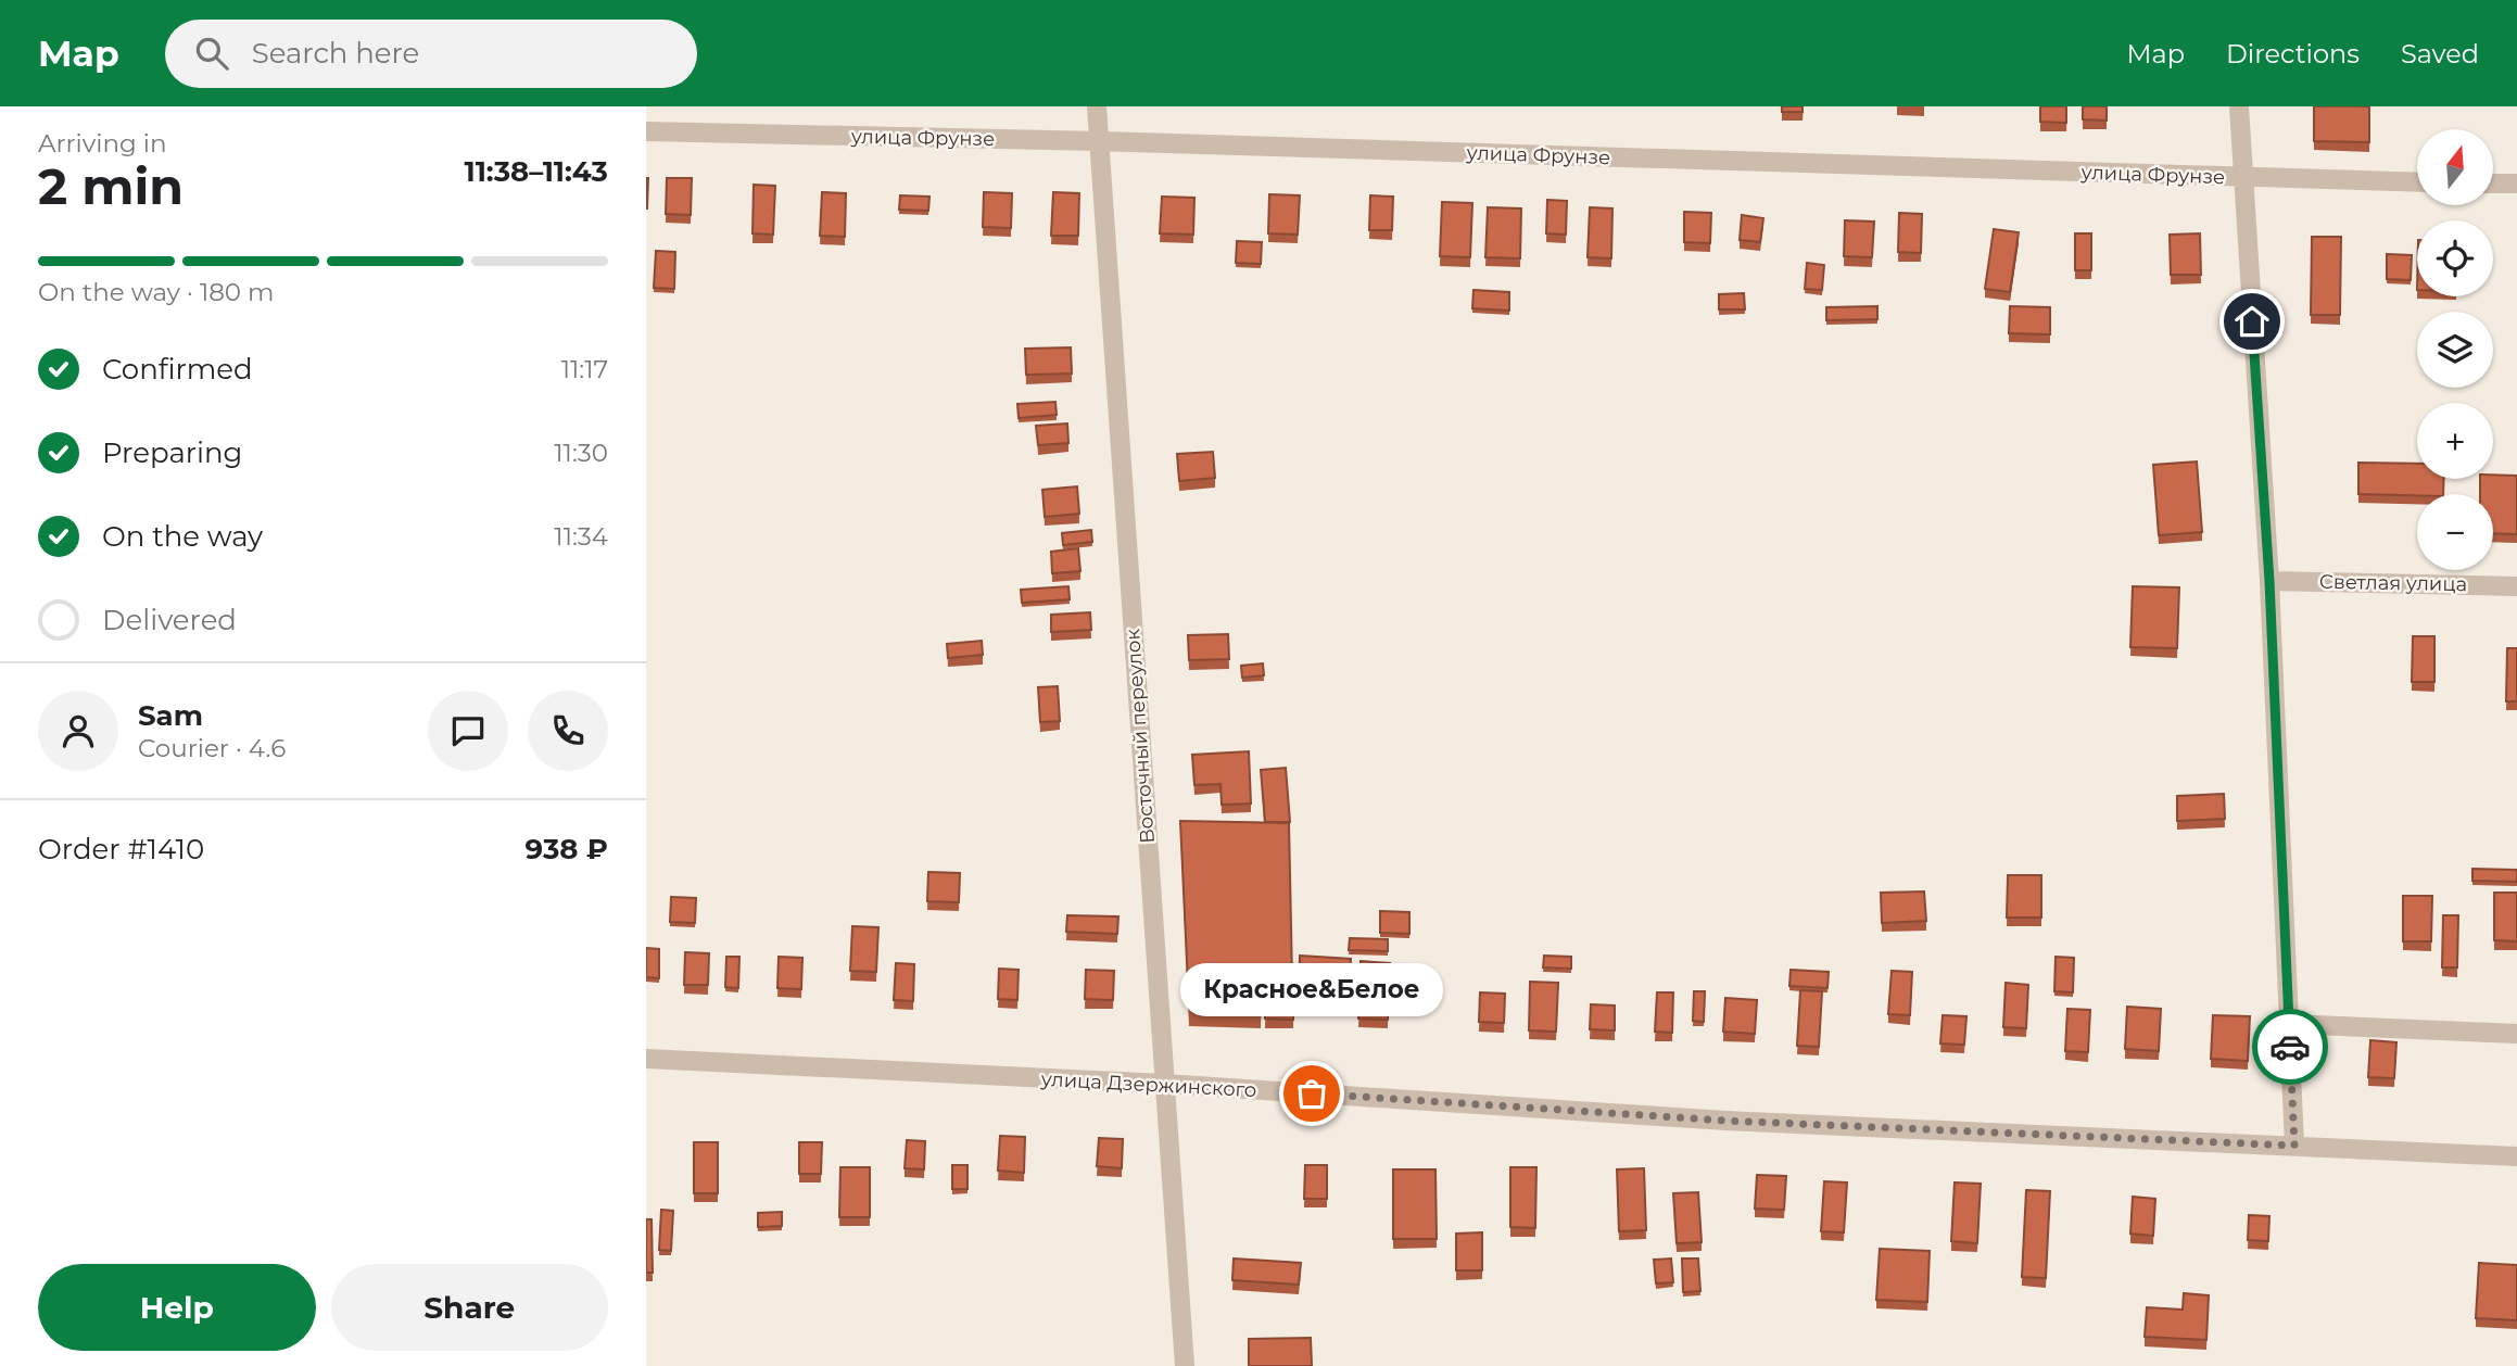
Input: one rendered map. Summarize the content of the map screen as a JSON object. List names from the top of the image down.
{
  "streets": {
    "street": [
      "улица Фрунзе",
      "Светлая улица",
      "Восточный переулок",
      "улица Дзержинского"
    ]
  },
  "crossings": [
    ["улица Фрунзе", "Восточный переулок"],
    ["Восточный переулок", "улица Дзержинского"]
  ],
  "places": ["Красное&Белое"],
  "north": "top",
  "page": {
    "header": "Map",
    "search": "Search here",
    "nav": ["Map", "Directions", "Saved"],
    "heading": ["2 min", "Arriving in", "11:38–11:43"],
    "panel": [
      "Sam",
      "Courier · 4.6",
      "Order #1410",
      "938 ₽"
    ],
    "map_buttons": ["+", "−"],
    "bar": "On the way · 180 m",
    "list": [
      ["Confirmed", "11:17"],
      ["Preparing", "11:30"],
      ["On the way", "11:34"],
      "Delivered"
    ],
    "bubble": "Красное&Белое",
    "buttons": ["Help", "Share"]
  }
}
